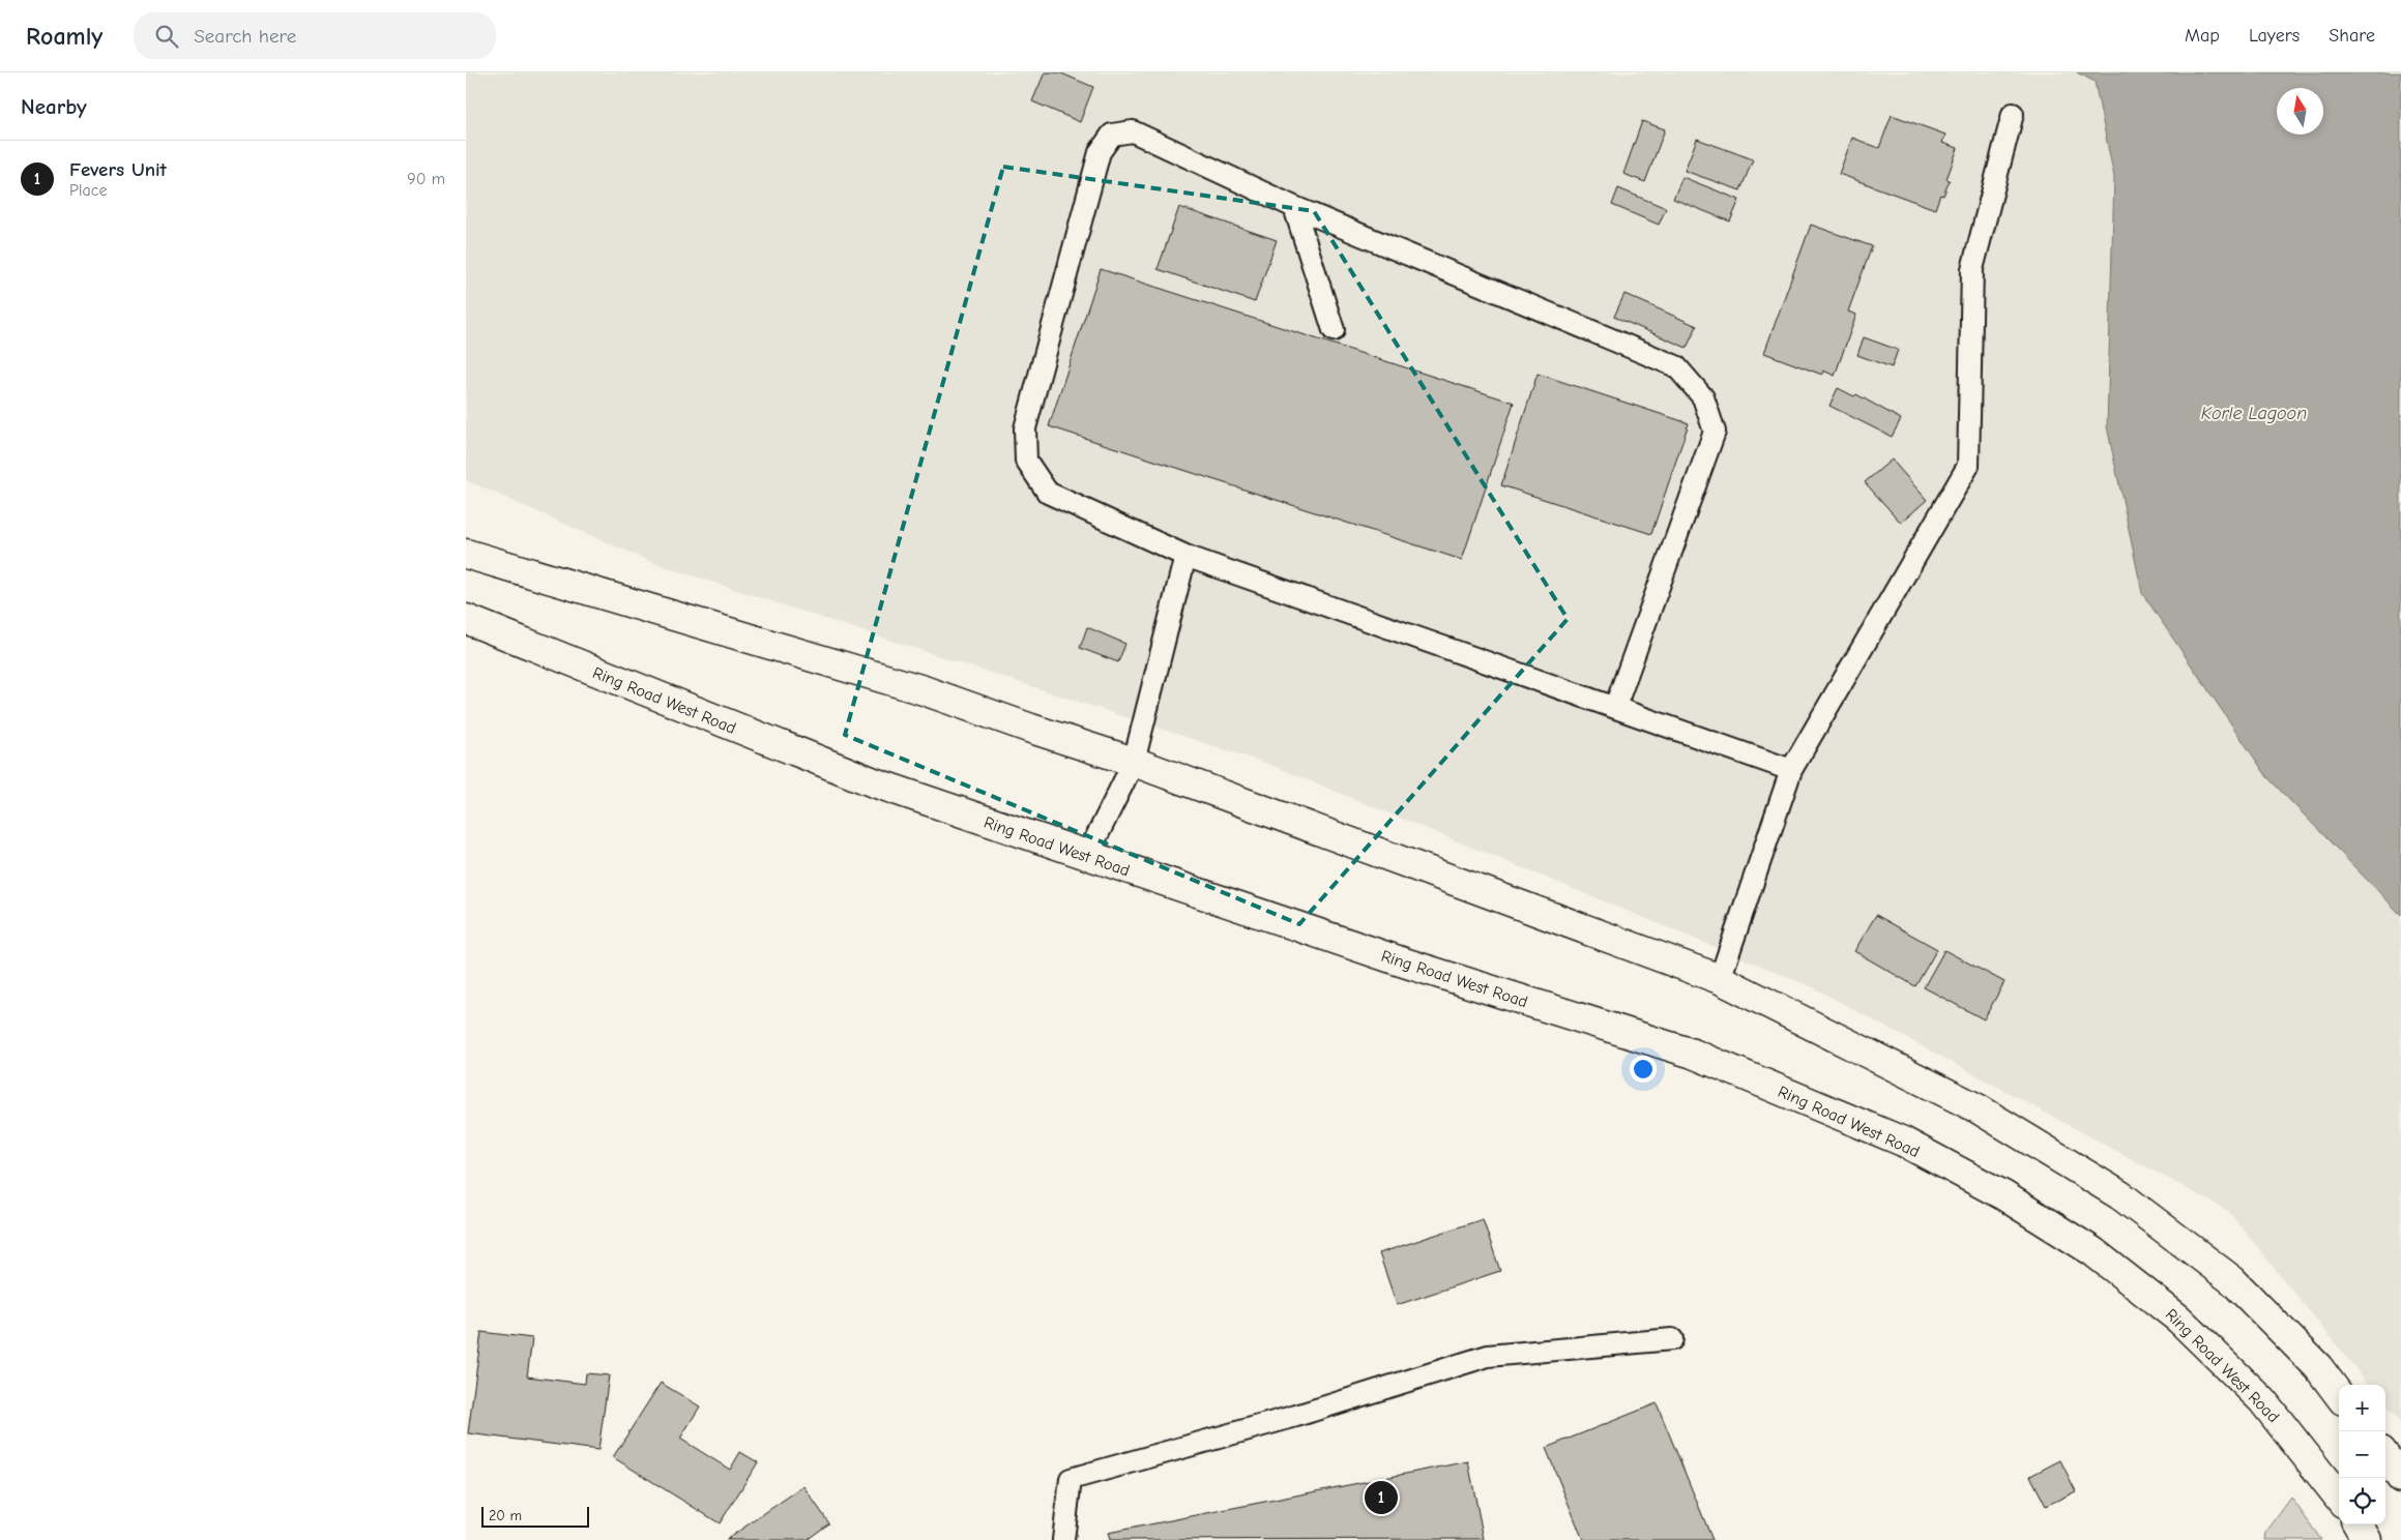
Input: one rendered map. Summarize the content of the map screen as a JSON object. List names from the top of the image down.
{
  "streets": {
    "main road": ["Ring Road West Road"]
  },
  "water": ["Korle Lagoon"],
  "scale_bar": "20 m",
  "north": "top",
  "page": {
    "header": "Roamly",
    "search": "Search here",
    "nav": ["Map", "Layers", "Share"],
    "heading": "Nearby",
    "list": [
      {
        "mark": "1",
        "name": "Fevers Unit",
        "note": "Place",
        "value": "90 m"
      }
    ],
    "map_buttons": ["+", "−"],
    "pins": "1",
    "scale": "20 m"
  }
}
